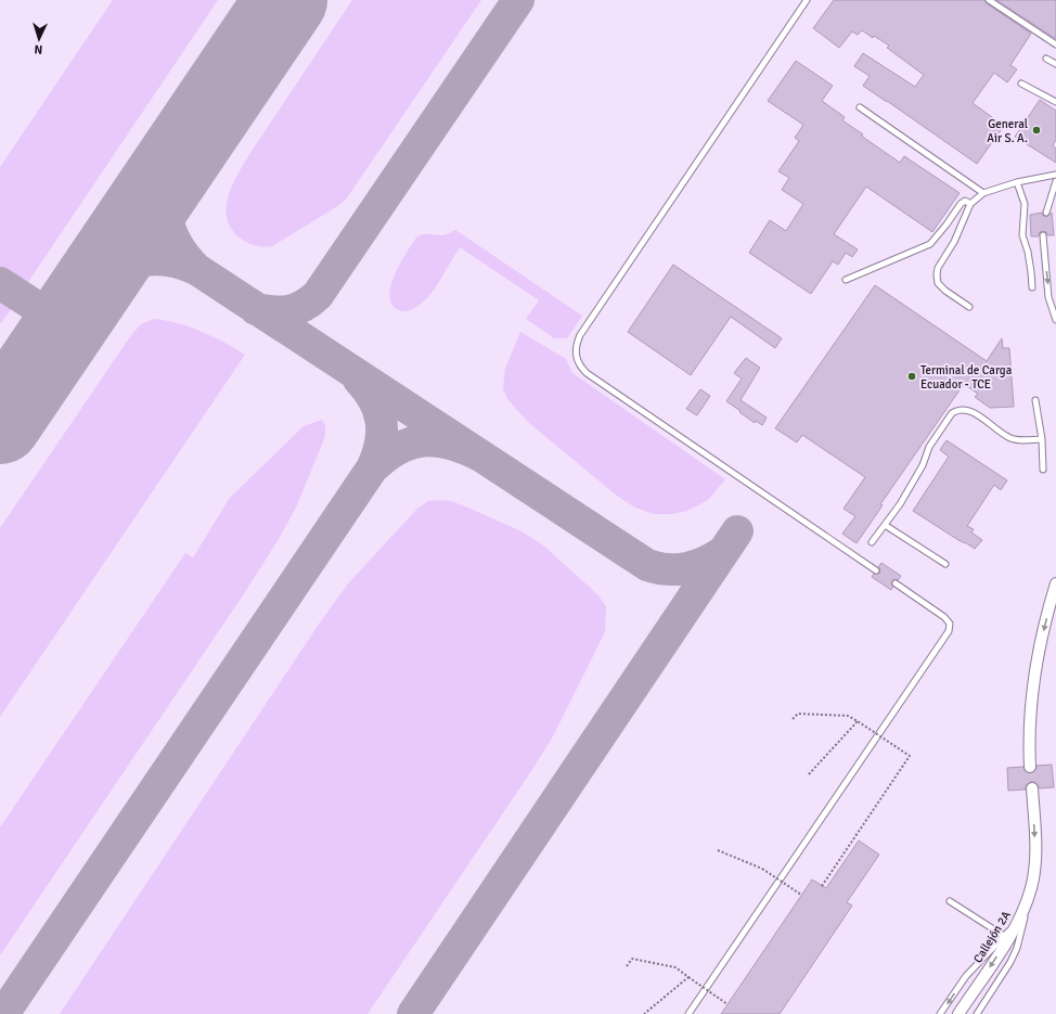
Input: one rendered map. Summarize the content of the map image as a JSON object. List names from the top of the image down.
{
  "streets": {
    "street": ["Callejón 2A"]
  },
  "one_way": ["Callejón 2A"],
  "places": ["General Air S. A.", "Terminal de Carga Ecuador - TCE"],
  "north": "bottom"
}
